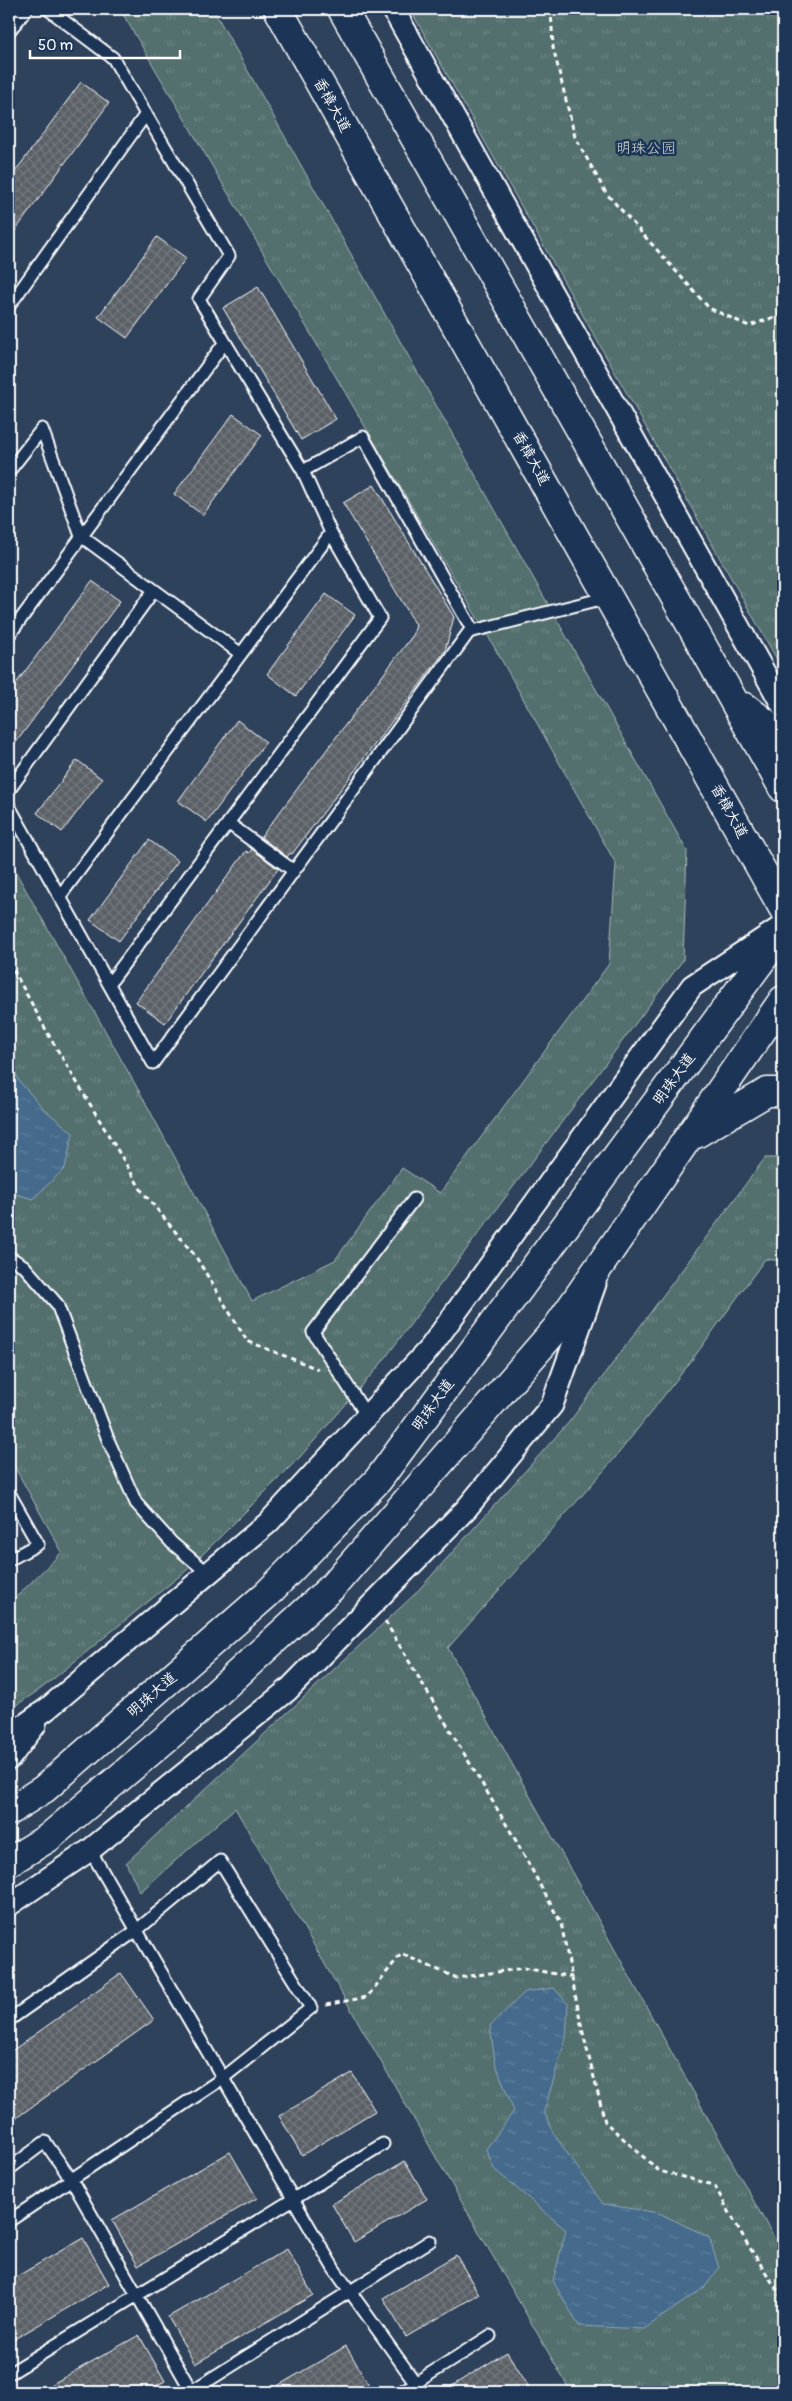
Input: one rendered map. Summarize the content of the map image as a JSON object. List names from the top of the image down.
{
  "streets": {
    "main road": ["香樟大道", "明珠大道"]
  },
  "parks": ["明珠公园"],
  "scale_bar": "50 m"
}
